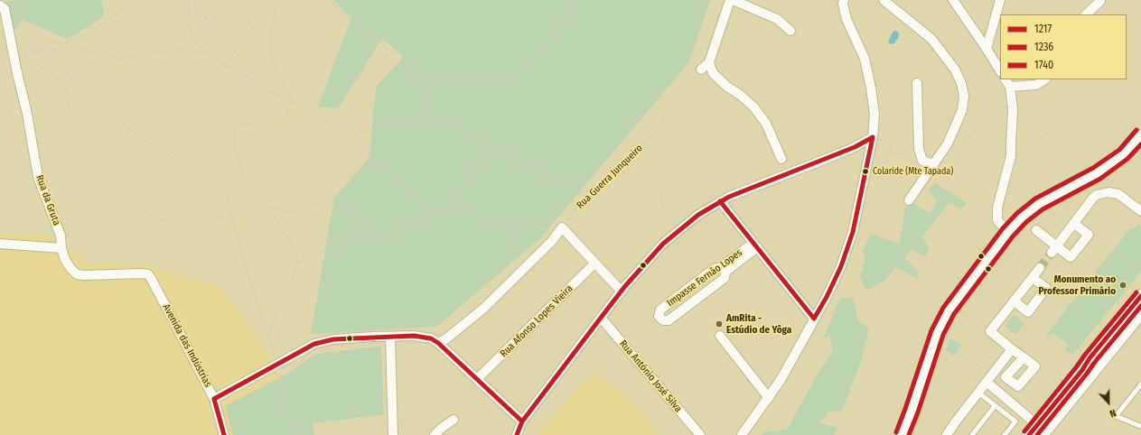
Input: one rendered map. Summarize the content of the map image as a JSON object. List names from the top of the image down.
{
  "streets": {
    "street": [
      "Rua da Gruta",
      "Impasse Fernão Lopes",
      "Rua Afonso Lopes Vieira",
      "Avenida das Indústrias",
      "Rua António José Silva"
    ],
    "path": ["Rua Guerra Junqueiro"]
  },
  "crossings": [
    ["Rua da Gruta", "Avenida das Indústrias"]
  ],
  "places": ["Colaride (Mte Tapada)", "Monumento ao Professor Primário", "AmRita - Estúdio de Yôga"],
  "lines": ["transit line 1740", "transit line 1217", "transit line 1236"],
  "legend": ["1217", "1236", "1740"],
  "north": "bottom"
}
